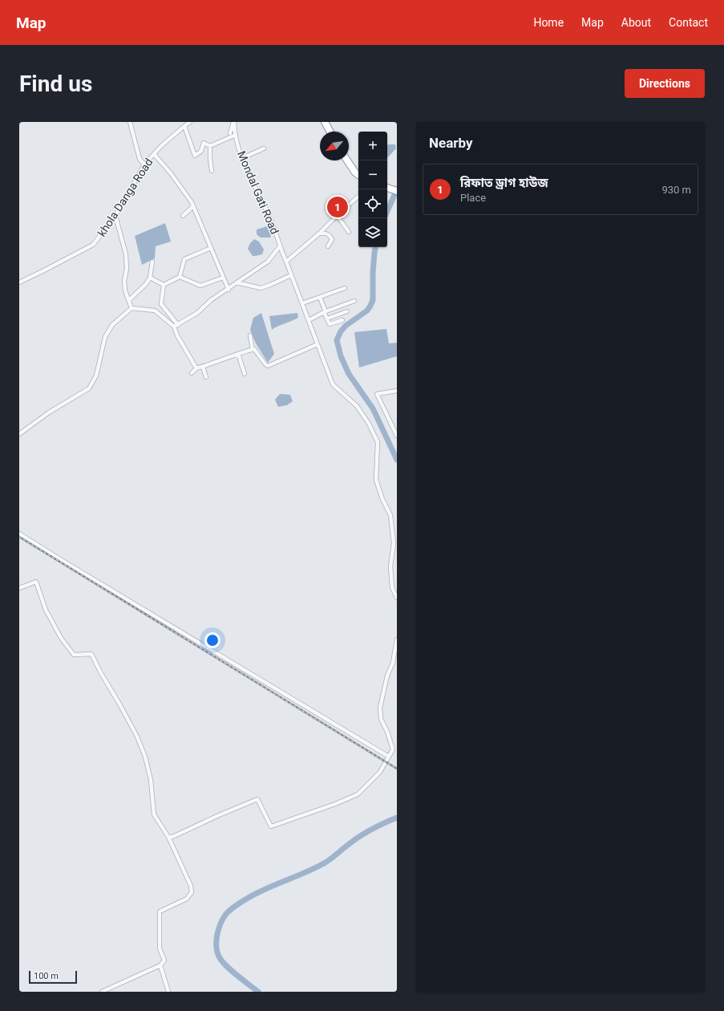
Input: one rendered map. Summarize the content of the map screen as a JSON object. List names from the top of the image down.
{
  "streets": {
    "street": ["Mondal Gati Road", "khola Danga Road"]
  },
  "scale_bar": "100 m",
  "north": "bottom left",
  "page": {
    "header": "Map",
    "nav": [
      "Home",
      "Map",
      "About",
      "Contact"
    ],
    "buttons": "Directions",
    "title": "Find us",
    "heading": "Nearby",
    "map_buttons": ["+", "−"],
    "list": [
      {
        "mark": "1",
        "name": "রিফাত ড্রাগ হাউজ",
        "note": "Place",
        "value": "930 m"
      }
    ],
    "pins": "1",
    "scale": "100 m"
  }
}
